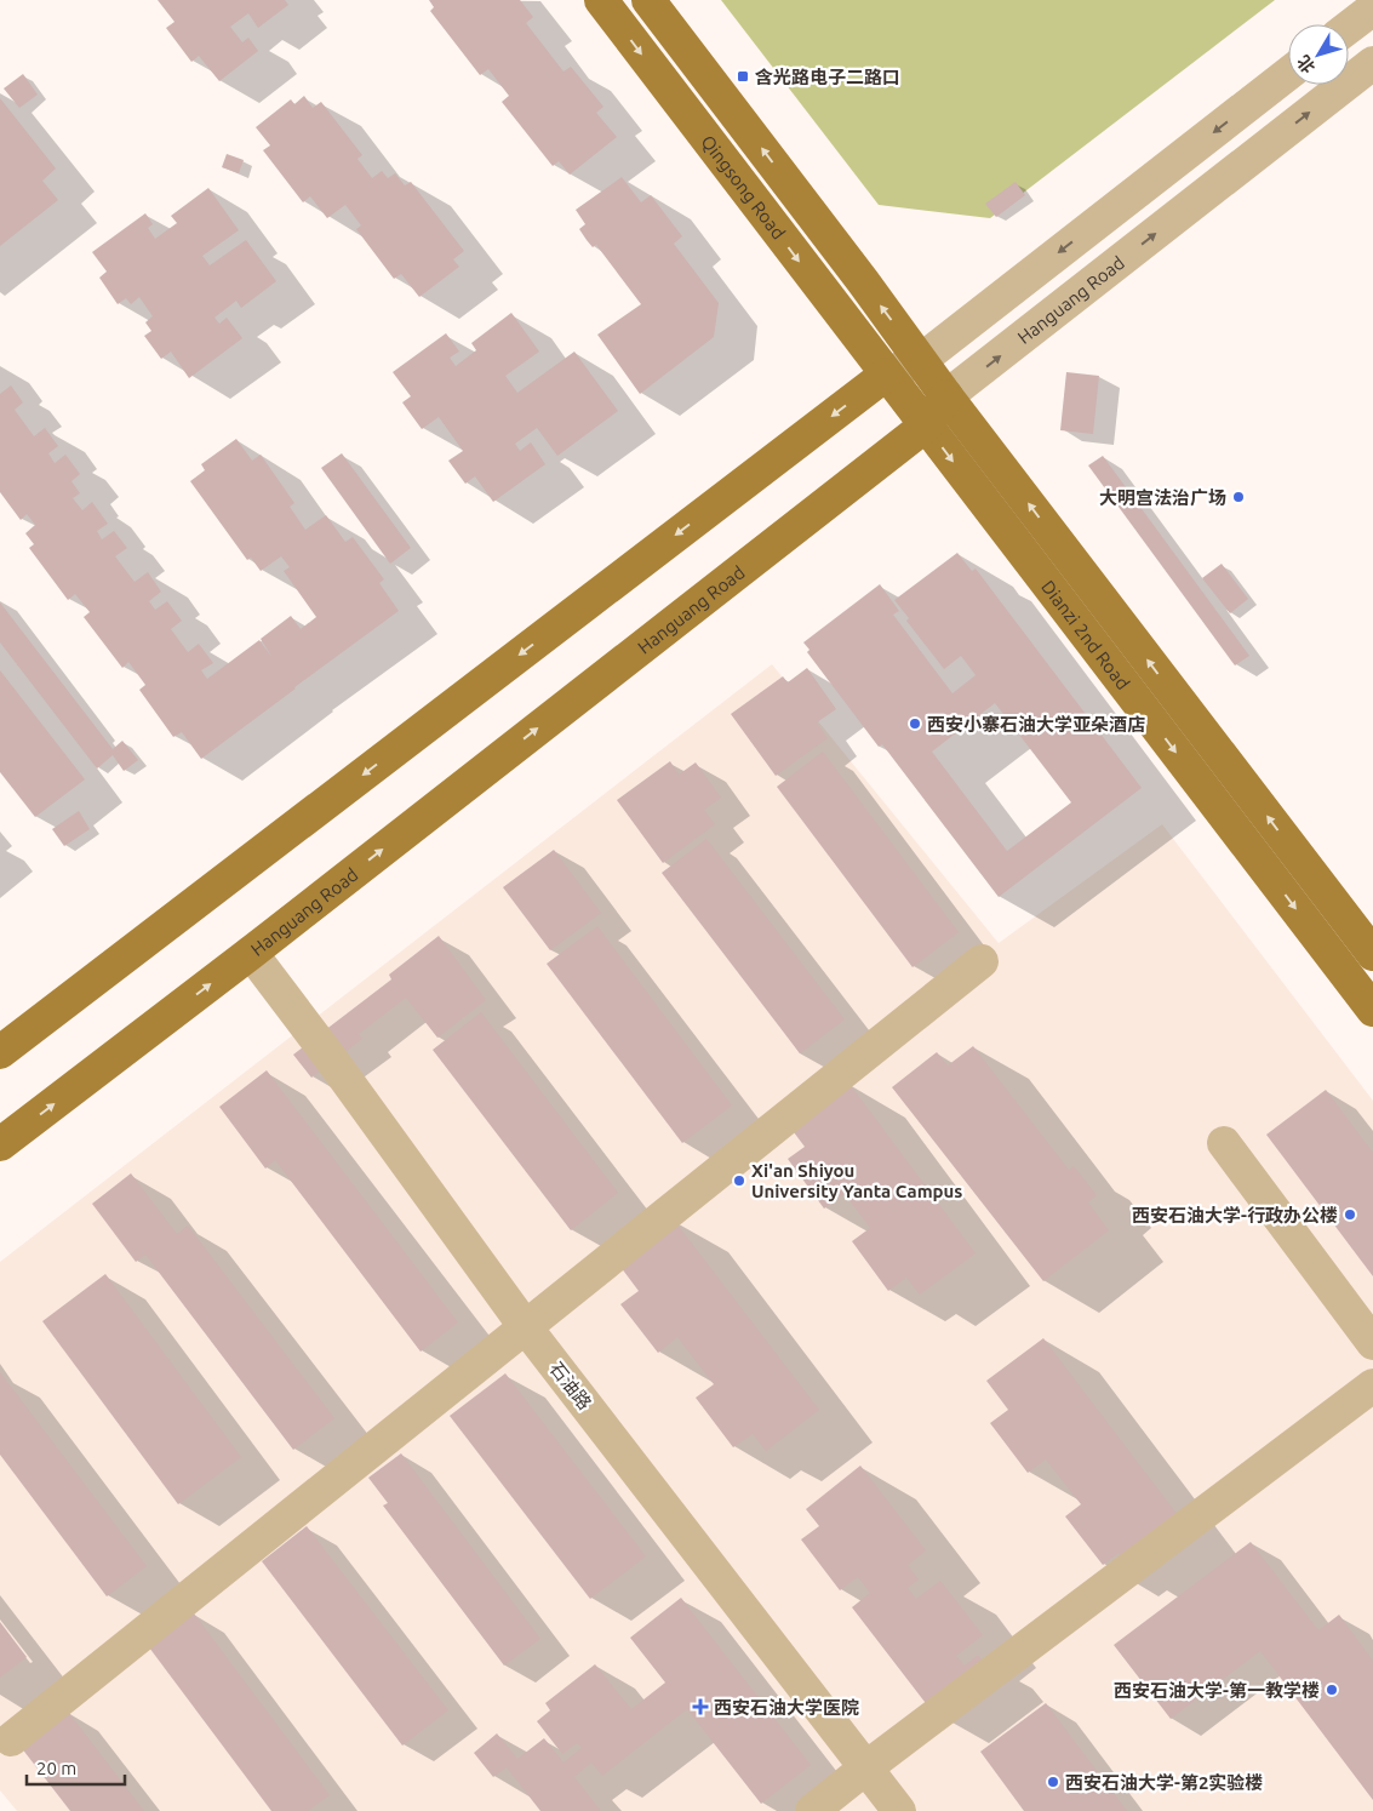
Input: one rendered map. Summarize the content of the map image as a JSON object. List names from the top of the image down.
{
  "streets": {
    "main road": ["Qingsong Road", "Hanguang Road", "Dianzi 2nd Road"],
    "street": ["石油路"]
  },
  "crossings": [
    ["Qingsong Road", "Dianzi 2nd Road"],
    ["Hanguang Road", "Dianzi 2nd Road"],
    ["Hanguang Road", "石油路"]
  ],
  "one_way": ["Hanguang Road"],
  "places": {
    "transit": ["含光路电子二路口"],
    "other": [
      "大明宫法治广场",
      "西安小寨石油大学亚朵酒店",
      "Xi'an Shiyou University Yanta Campus",
      "西安石油大学-行政办公楼",
      "西安石油大学-第一教学楼",
      "西安石油大学-第2实验楼"
    ],
    "health": ["西安石油大学医院"]
  },
  "scale_bar": "20 m",
  "north": "bottom left"
}
